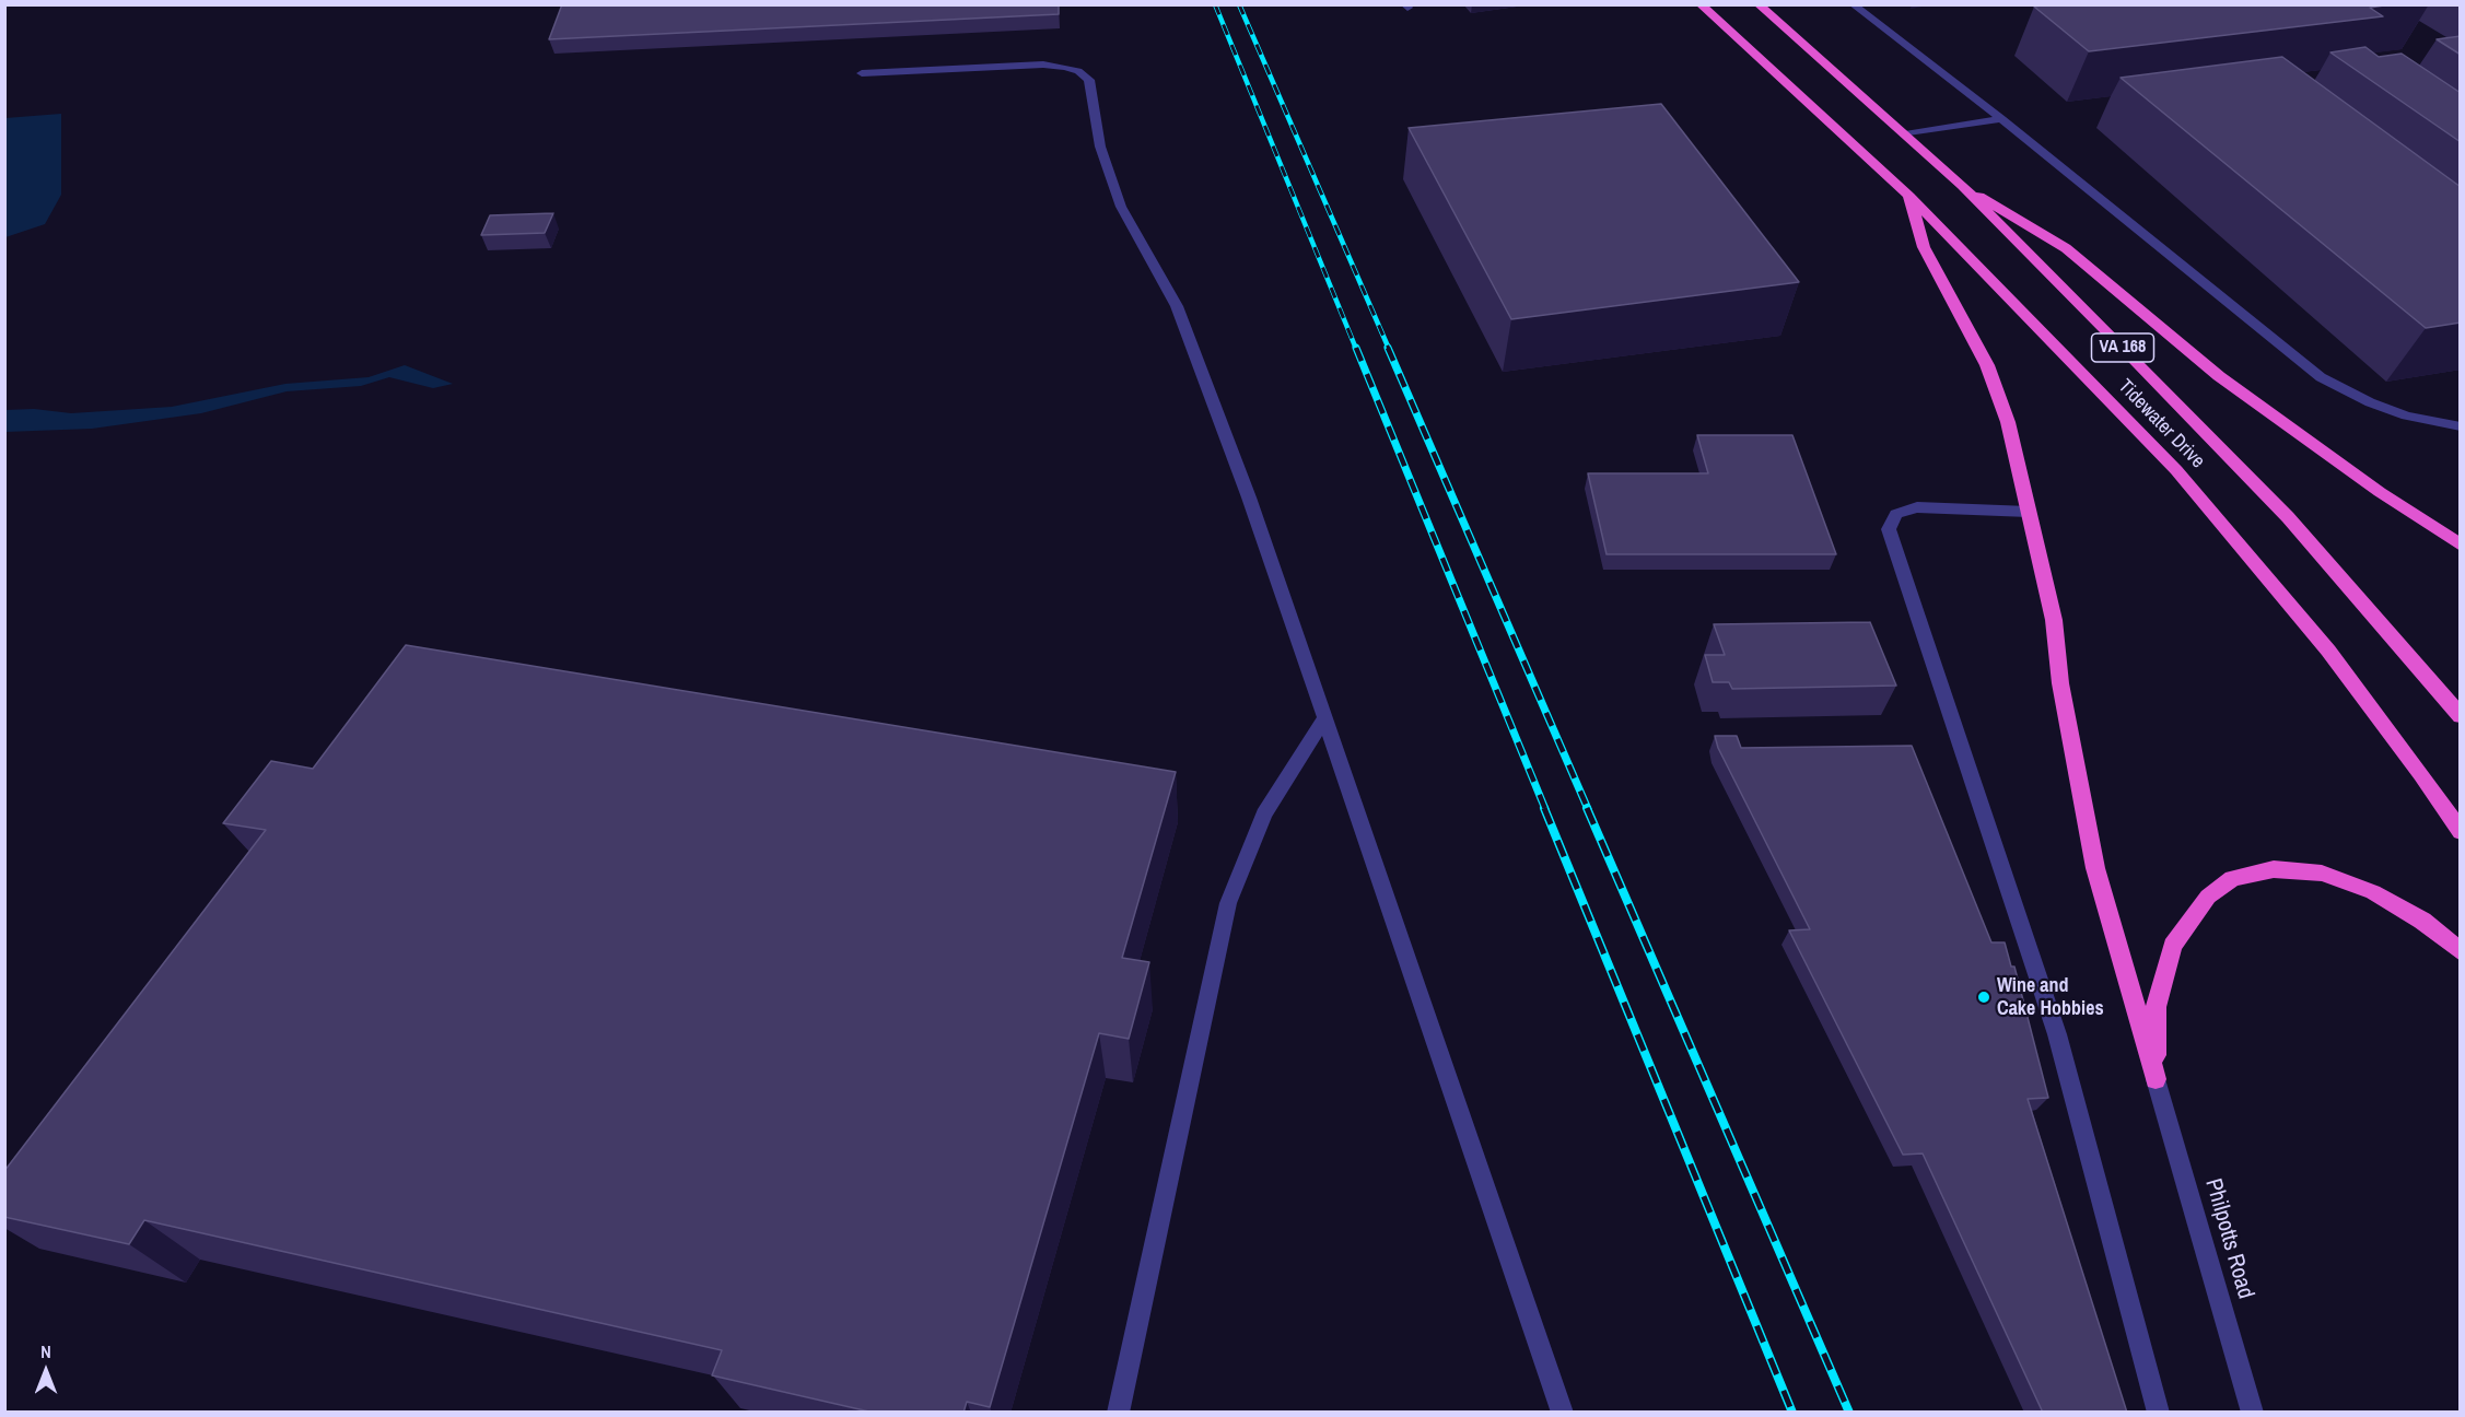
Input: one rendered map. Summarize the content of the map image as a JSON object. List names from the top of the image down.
{
  "streets": {
    "highway": ["VA 168", "Tidewater Drive"],
    "street": ["Philpotts Road"]
  },
  "places": ["Wine and Cake Hobbies"],
  "north": "top"
}
